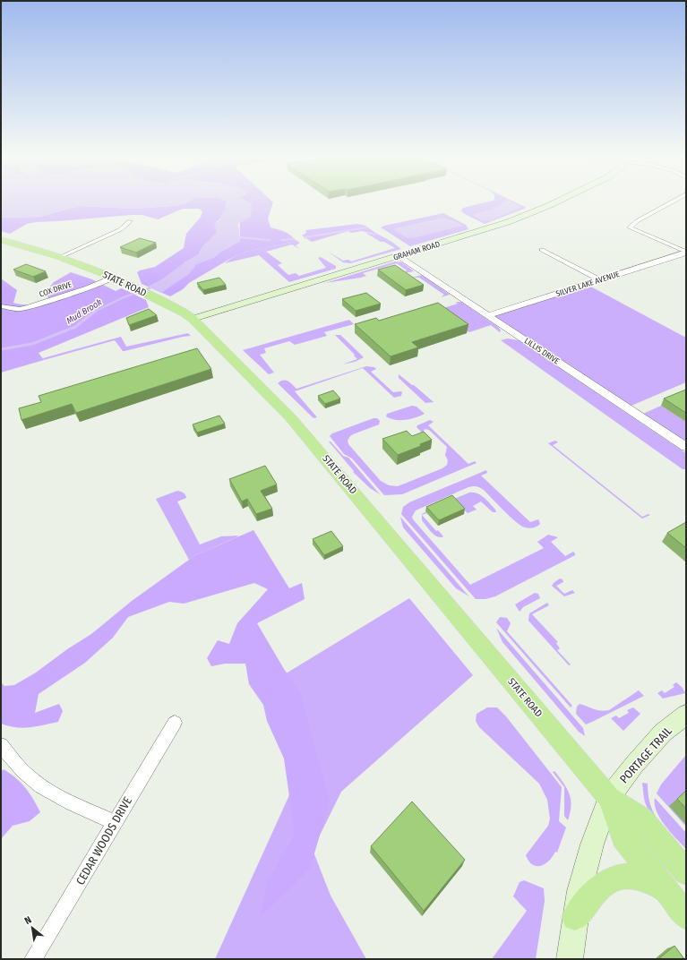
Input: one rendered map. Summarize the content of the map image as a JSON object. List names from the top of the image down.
{
  "streets": {
    "main road": ["GRAHAM ROAD", "STATE ROAD", "PORTAGE TRAIL"],
    "street": [
      "SILVER LAKE AVENUE",
      "COX DRIVE",
      "LILLIS DRIVE",
      "CEDAR WOODS DRIVE"
    ]
  },
  "crossings": [
    ["GRAHAM ROAD", "STATE ROAD"],
    ["GRAHAM ROAD", "LILLIS DRIVE"],
    ["STATE ROAD", "COX DRIVE"],
    ["STATE ROAD", "PORTAGE TRAIL"],
    ["SILVER LAKE AVENUE", "LILLIS DRIVE"]
  ],
  "water": ["Mud Brook"],
  "north": "top left"
}
